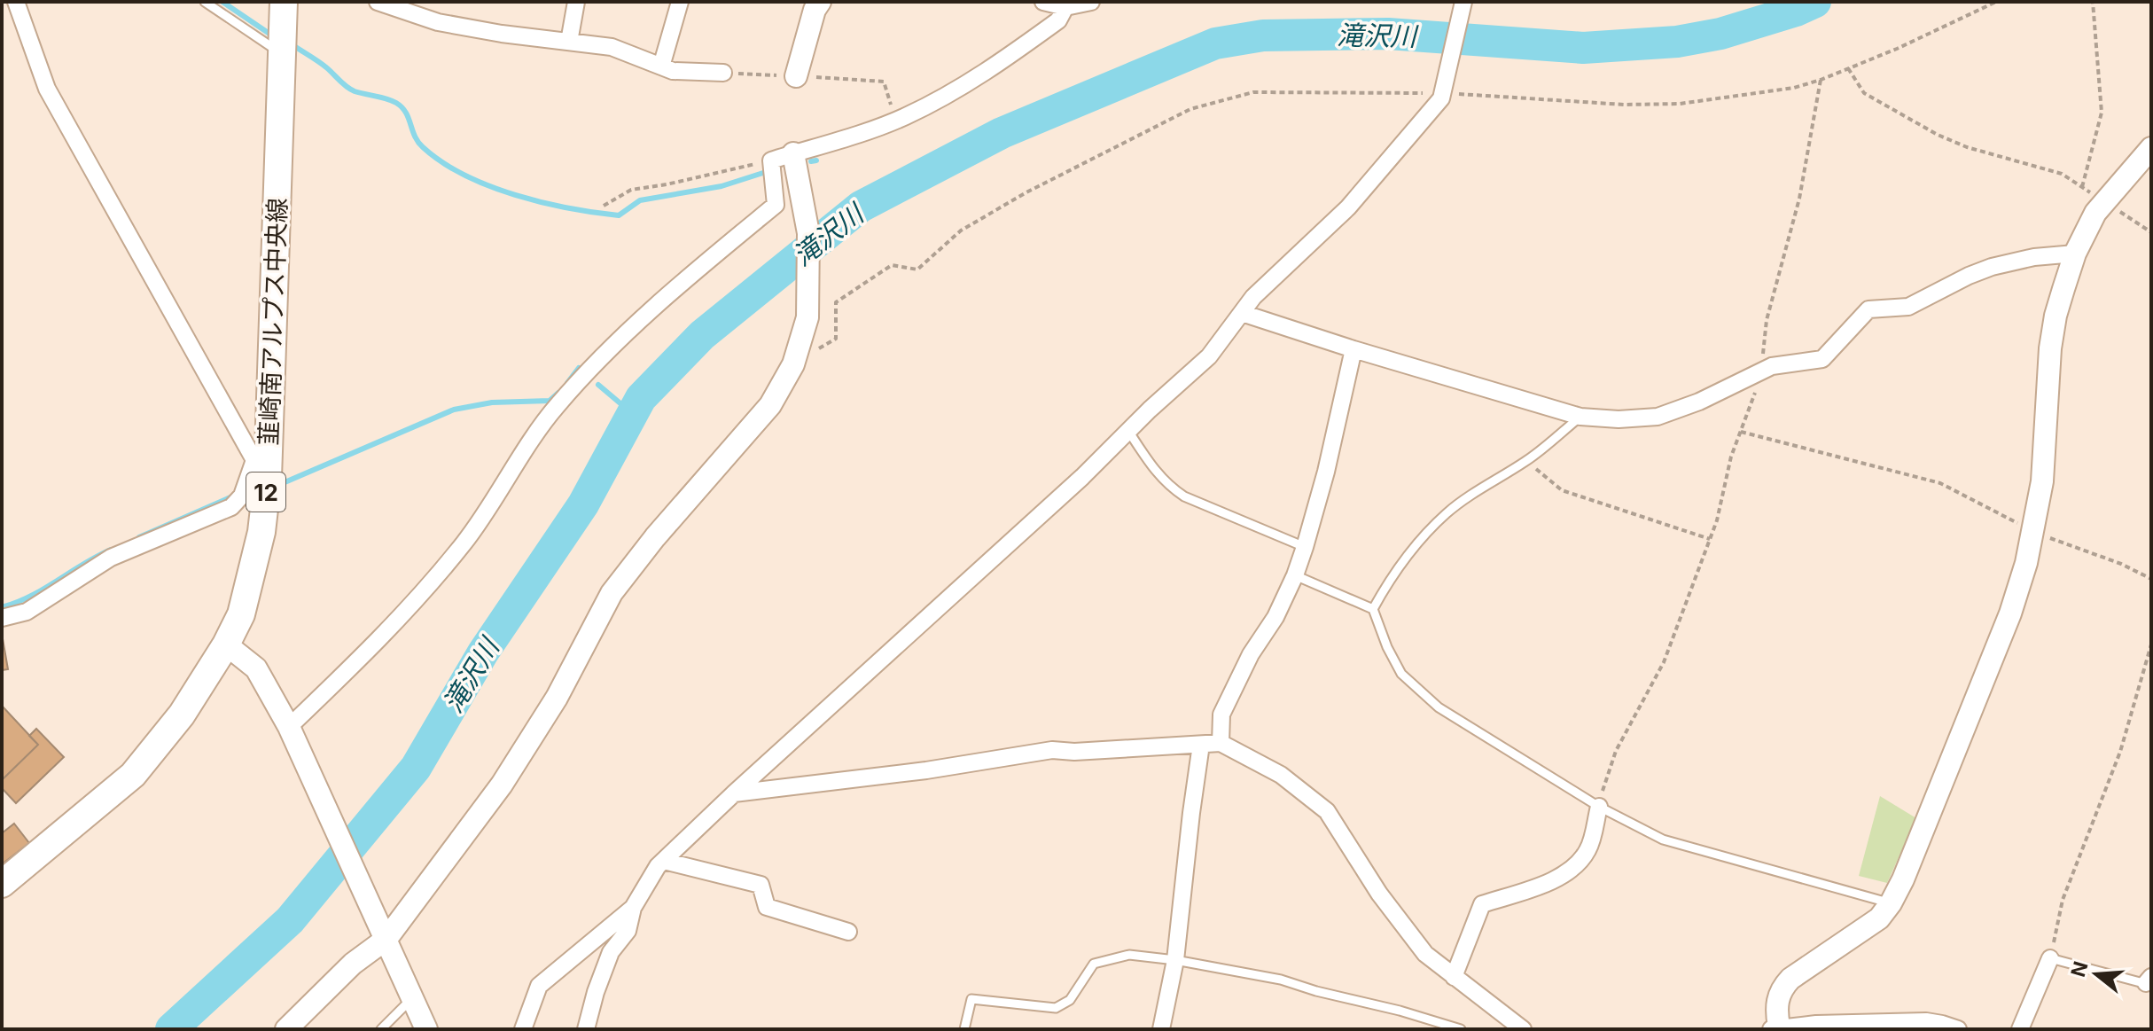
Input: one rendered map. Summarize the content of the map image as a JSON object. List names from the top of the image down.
{
  "streets": {
    "main road": ["韮崎南アルプス中央線", "12"]
  },
  "water": ["滝沢川"],
  "north": "left"
}
